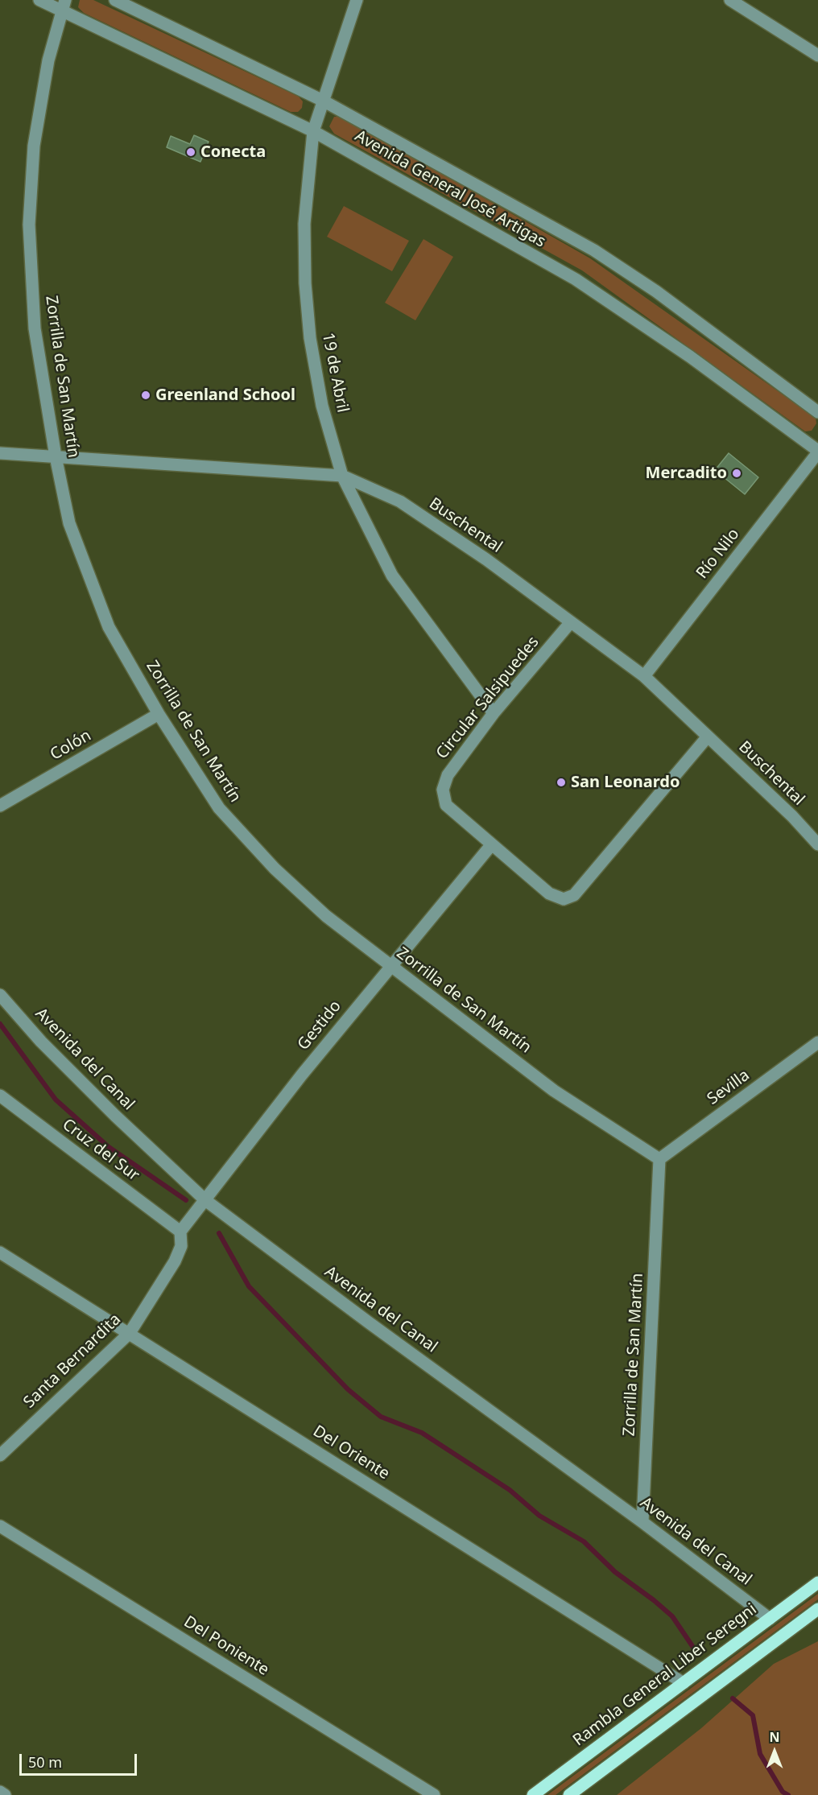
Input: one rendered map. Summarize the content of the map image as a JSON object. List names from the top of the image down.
{
  "streets": {
    "main road": ["Rambla General Liber Seregni"],
    "street": [
      "Avenida General José Artigas",
      "19 de Abril",
      "Zorrilla de San Martín",
      "Buschental",
      "Río Nilo",
      "Circular Salsipuedes",
      "Colón",
      "Gestido",
      "Avenida del Canal",
      "Sevilla",
      "Cruz del Sur",
      "Santa Bernardita",
      "Del Oriente",
      "Del Poniente"
    ]
  },
  "crossings": [
    ["Avenida General José Artigas", "19 de Abril"],
    ["Avenida General José Artigas", "Zorrilla de San Martín"],
    ["Avenida General José Artigas", "Río Nilo"],
    ["19 de Abril", "Buschental"],
    ["19 de Abril", "Circular Salsipuedes"],
    ["Zorrilla de San Martín", "Buschental"],
    ["Zorrilla de San Martín", "Colón"],
    ["Zorrilla de San Martín", "Gestido"],
    ["Zorrilla de San Martín", "Avenida del Canal"],
    ["Zorrilla de San Martín", "Sevilla"],
    ["Buschental", "Río Nilo"],
    ["Buschental", "Circular Salsipuedes"],
    ["Circular Salsipuedes", "Gestido"],
    ["Gestido", "Avenida del Canal"],
    ["Gestido", "Cruz del Sur"],
    ["Gestido", "Santa Bernardita"],
    ["Avenida del Canal", "Rambla General Liber Seregni"],
    ["Cruz del Sur", "Santa Bernardita"],
    ["Santa Bernardita", "Del Oriente"],
    ["Del Oriente", "Rambla General Liber Seregni"]
  ],
  "places": [
    "Conecta",
    "Greenland School",
    "Mercadito",
    "San Leonardo"
  ],
  "scale_bar": "50 m",
  "north": "top"
}
